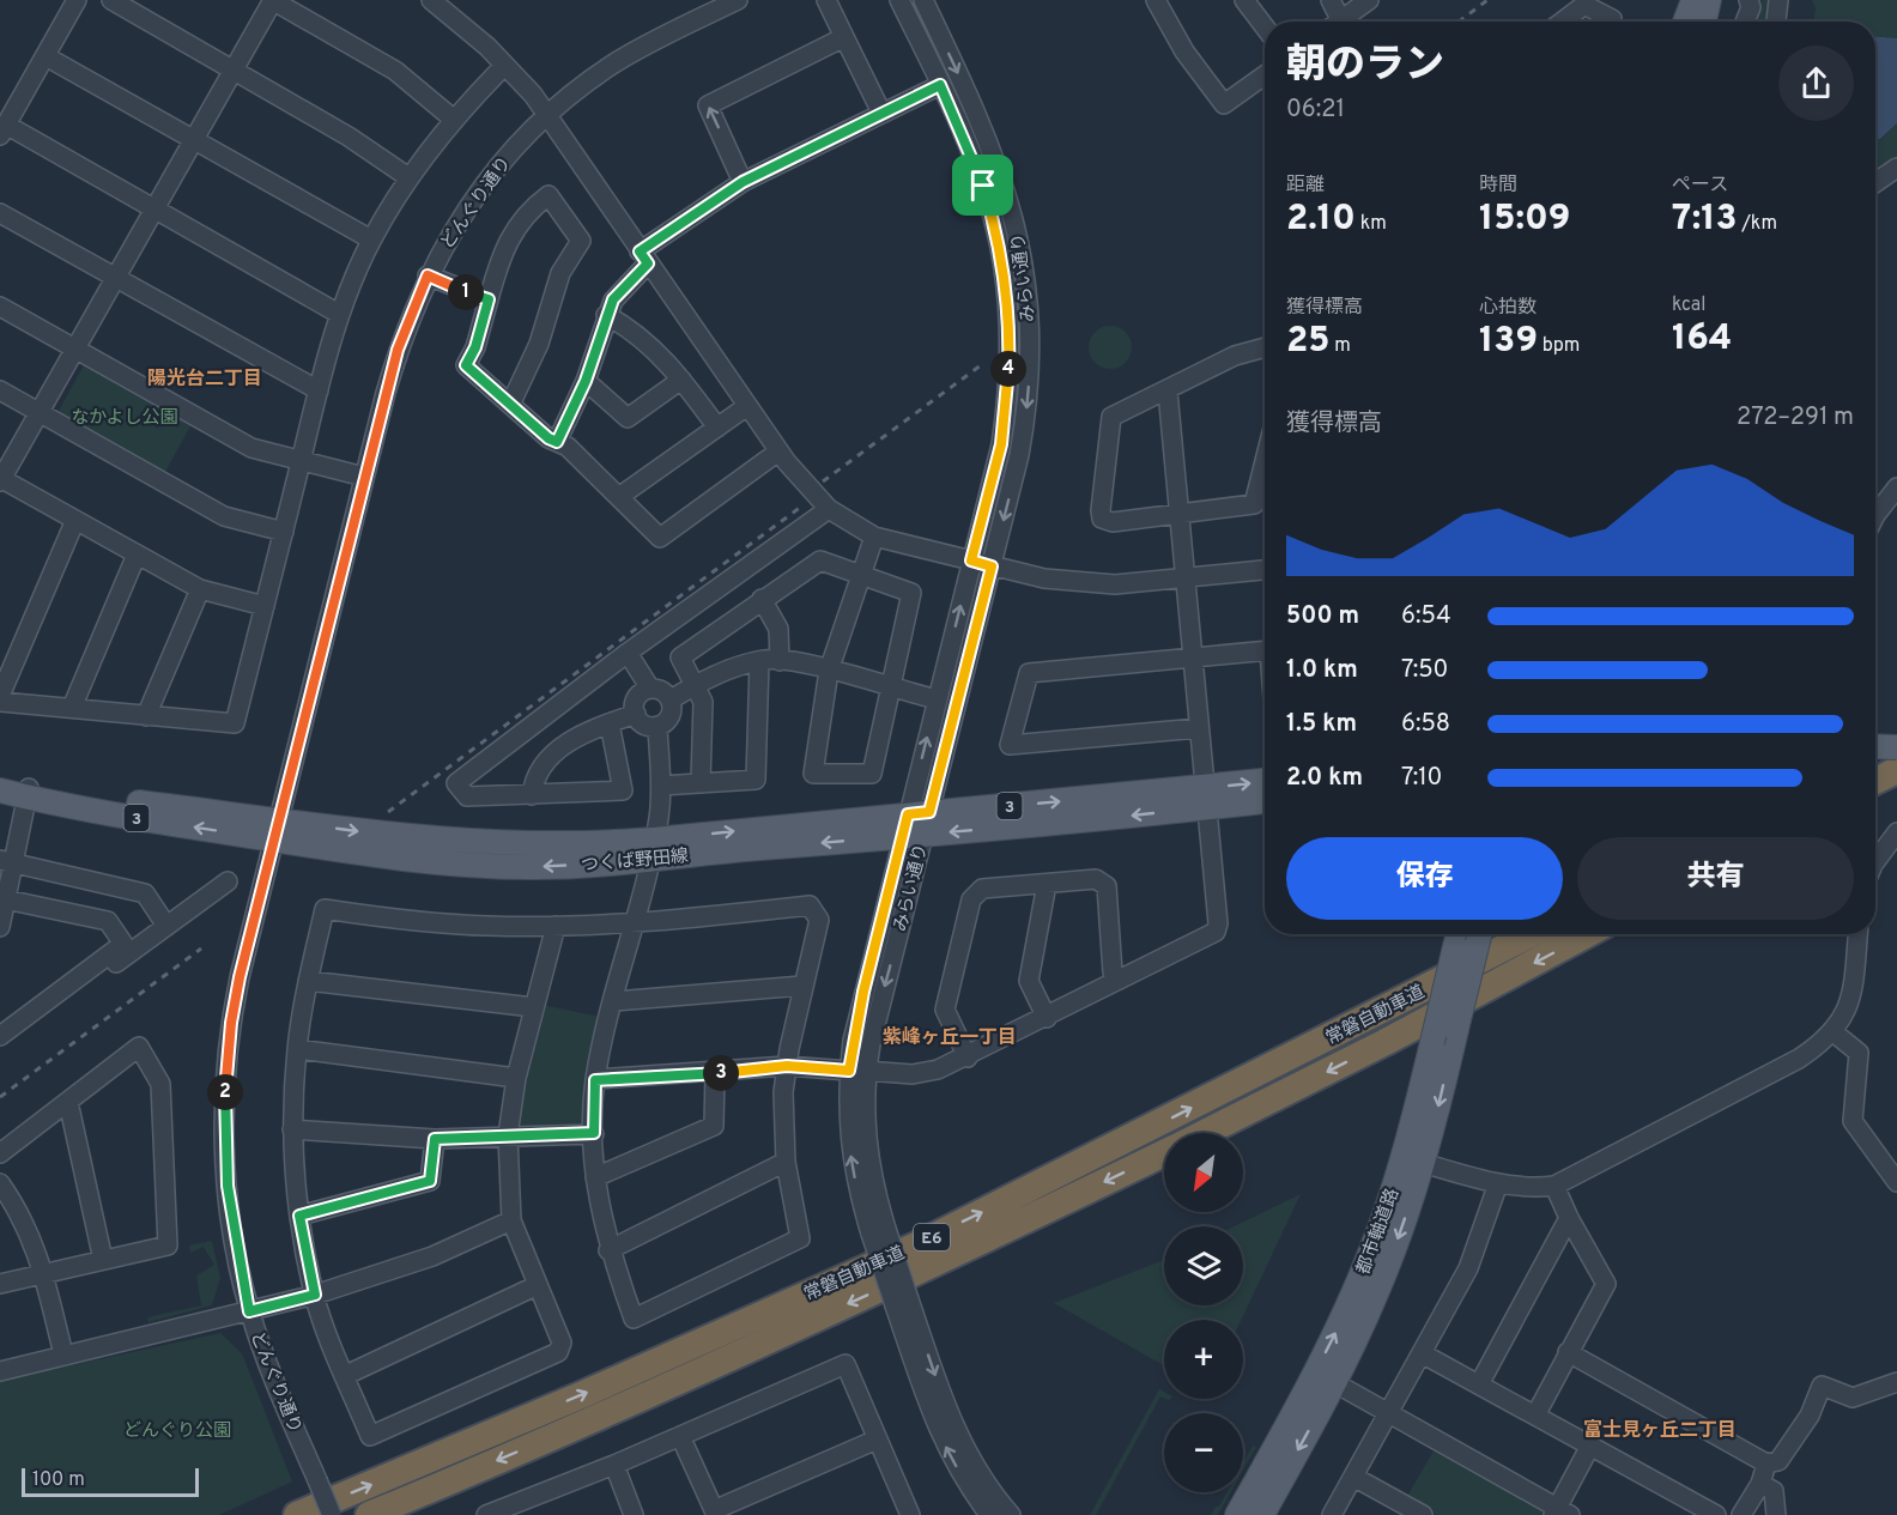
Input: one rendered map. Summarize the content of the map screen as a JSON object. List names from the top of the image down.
{
  "streets": {
    "highway": ["常磐自動車道", "E6"],
    "main road": ["3", "つくば野田線", "都市軸道路"],
    "street": ["どんぐり通り", "みらい通り"]
  },
  "crossings": [
    ["どんぐり通り", "つくば野田線"],
    ["みらい通り", "つくば野田線"]
  ],
  "districts": ["陽光台二丁目", "紫峰ヶ丘一丁目", "富士見ヶ丘二丁目"],
  "parks": ["なかよし公園", "どんぐり公園"],
  "scale_bar": "100 m",
  "north": "bottom left",
  "page": {
    "heading": ["朝のラン", "06:21"],
    "stats": [
      ["距離", "2.10 km"],
      ["時間", "15:09"],
      ["ペース", "7:13 /km"],
      ["獲得標高", "25 m"],
      ["心拍数", "139 bpm"],
      ["kcal", "164"]
    ],
    "pins": [
      "1",
      "4",
      "3",
      "2"
    ],
    "chart": ["獲得標高", "272–291 m"],
    "list": [
      {
        "name": "500 m",
        "note": "6:54"
      },
      {
        "name": "1.0 km",
        "note": "7:50"
      },
      {
        "name": "1.5 km",
        "note": "6:58"
      },
      {
        "name": "2.0 km",
        "note": "7:10"
      }
    ],
    "buttons": ["保存", "共有"],
    "map_buttons": ["+", "−"],
    "scale": "100 m"
  }
}
